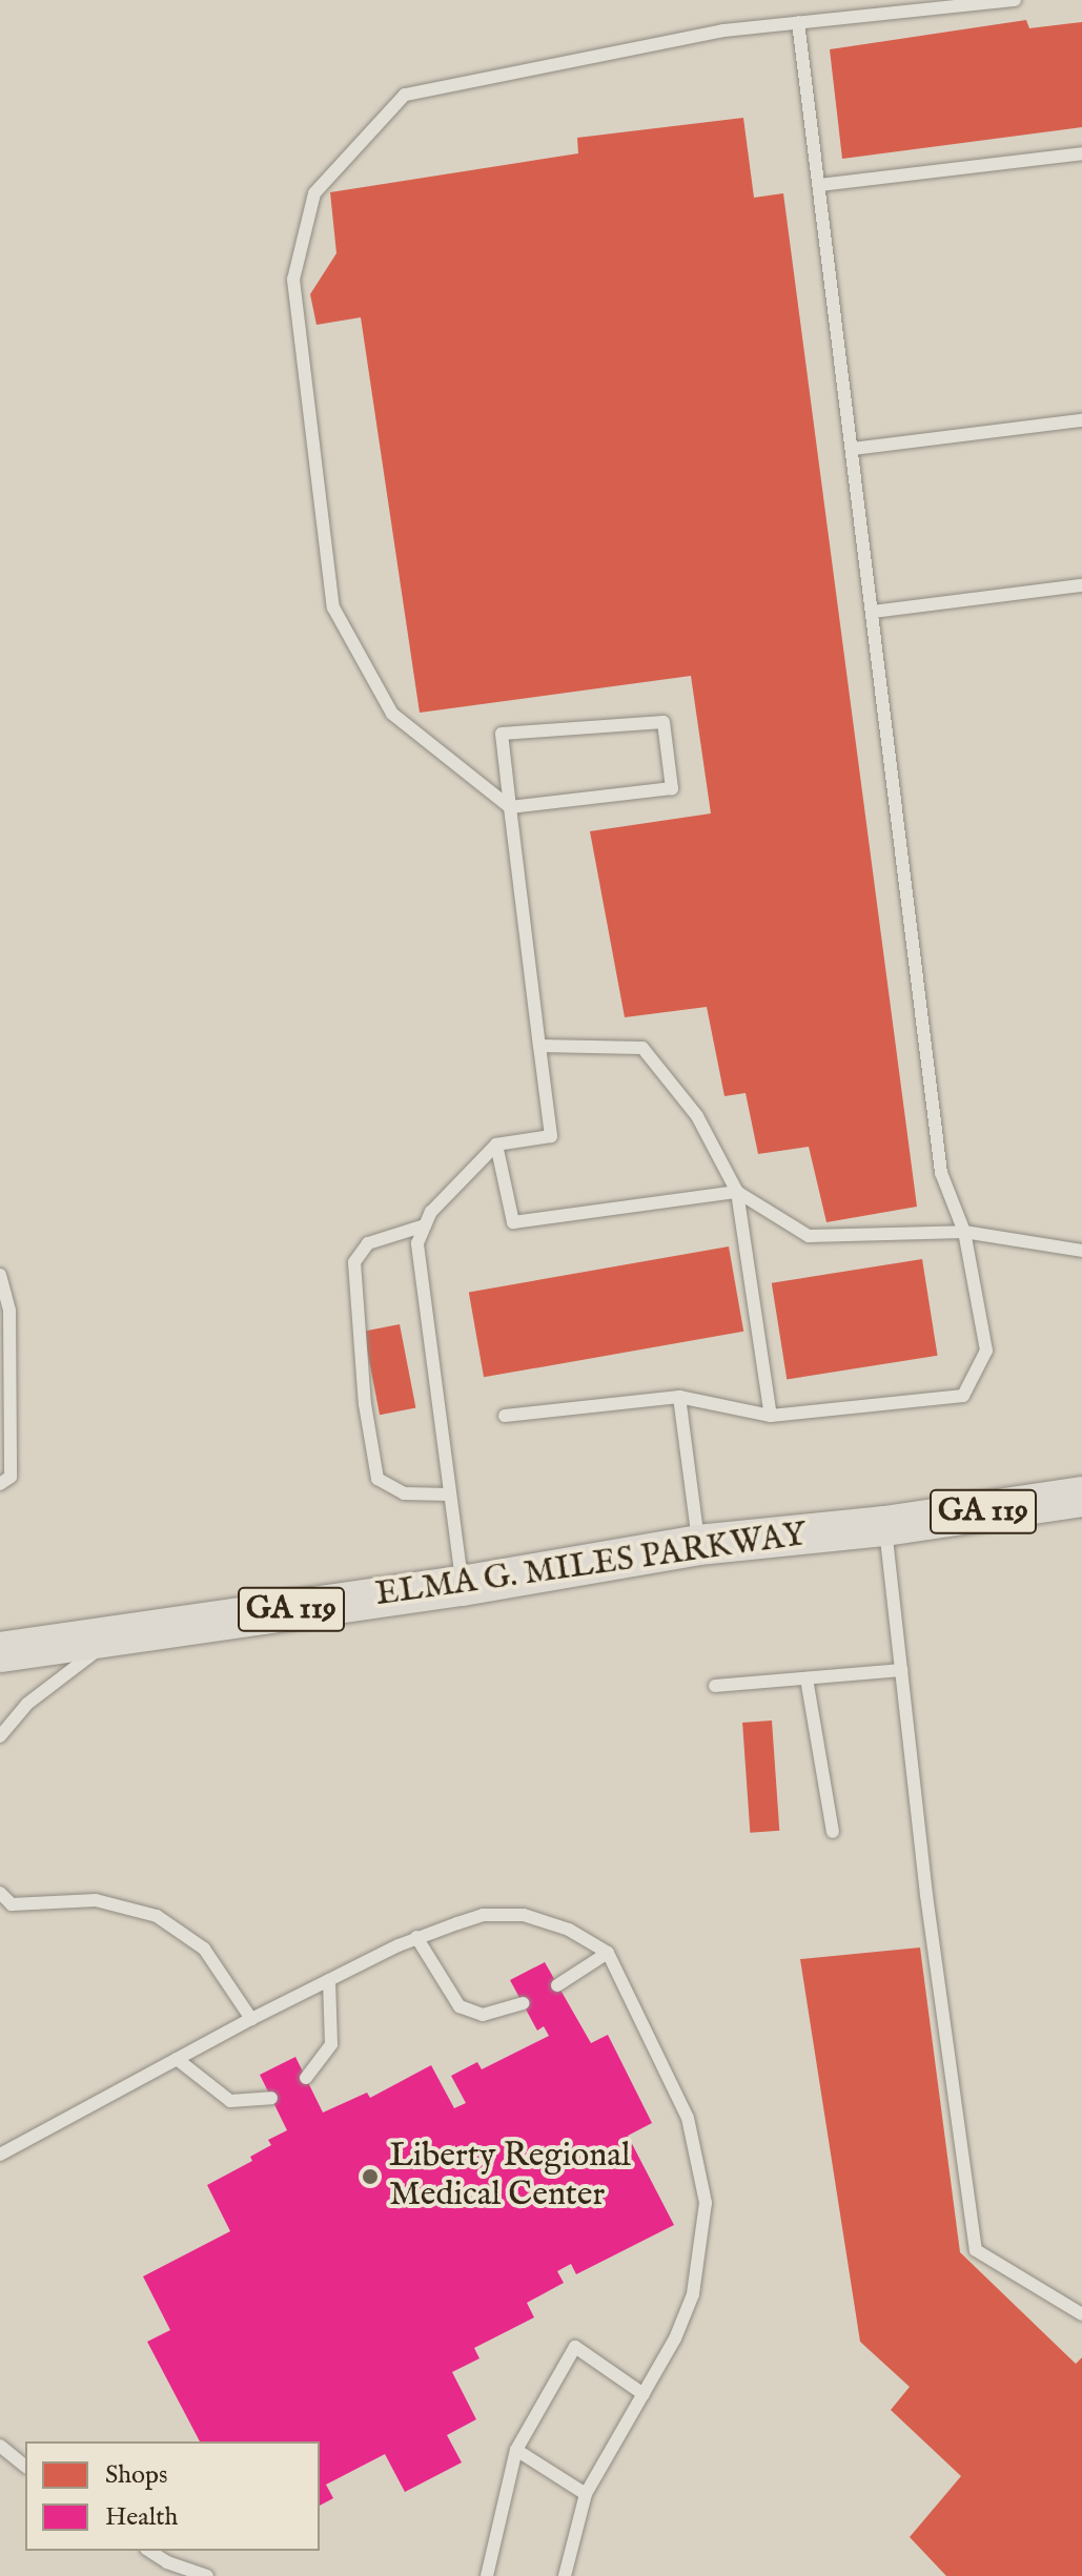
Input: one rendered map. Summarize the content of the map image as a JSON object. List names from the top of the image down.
{
  "streets": {
    "main road": ["GA 119", "ELMA G. MILES PARKWAY"]
  },
  "places": ["Liberty Regional Medical Center"],
  "legend": ["Shops", "Health"]
}
